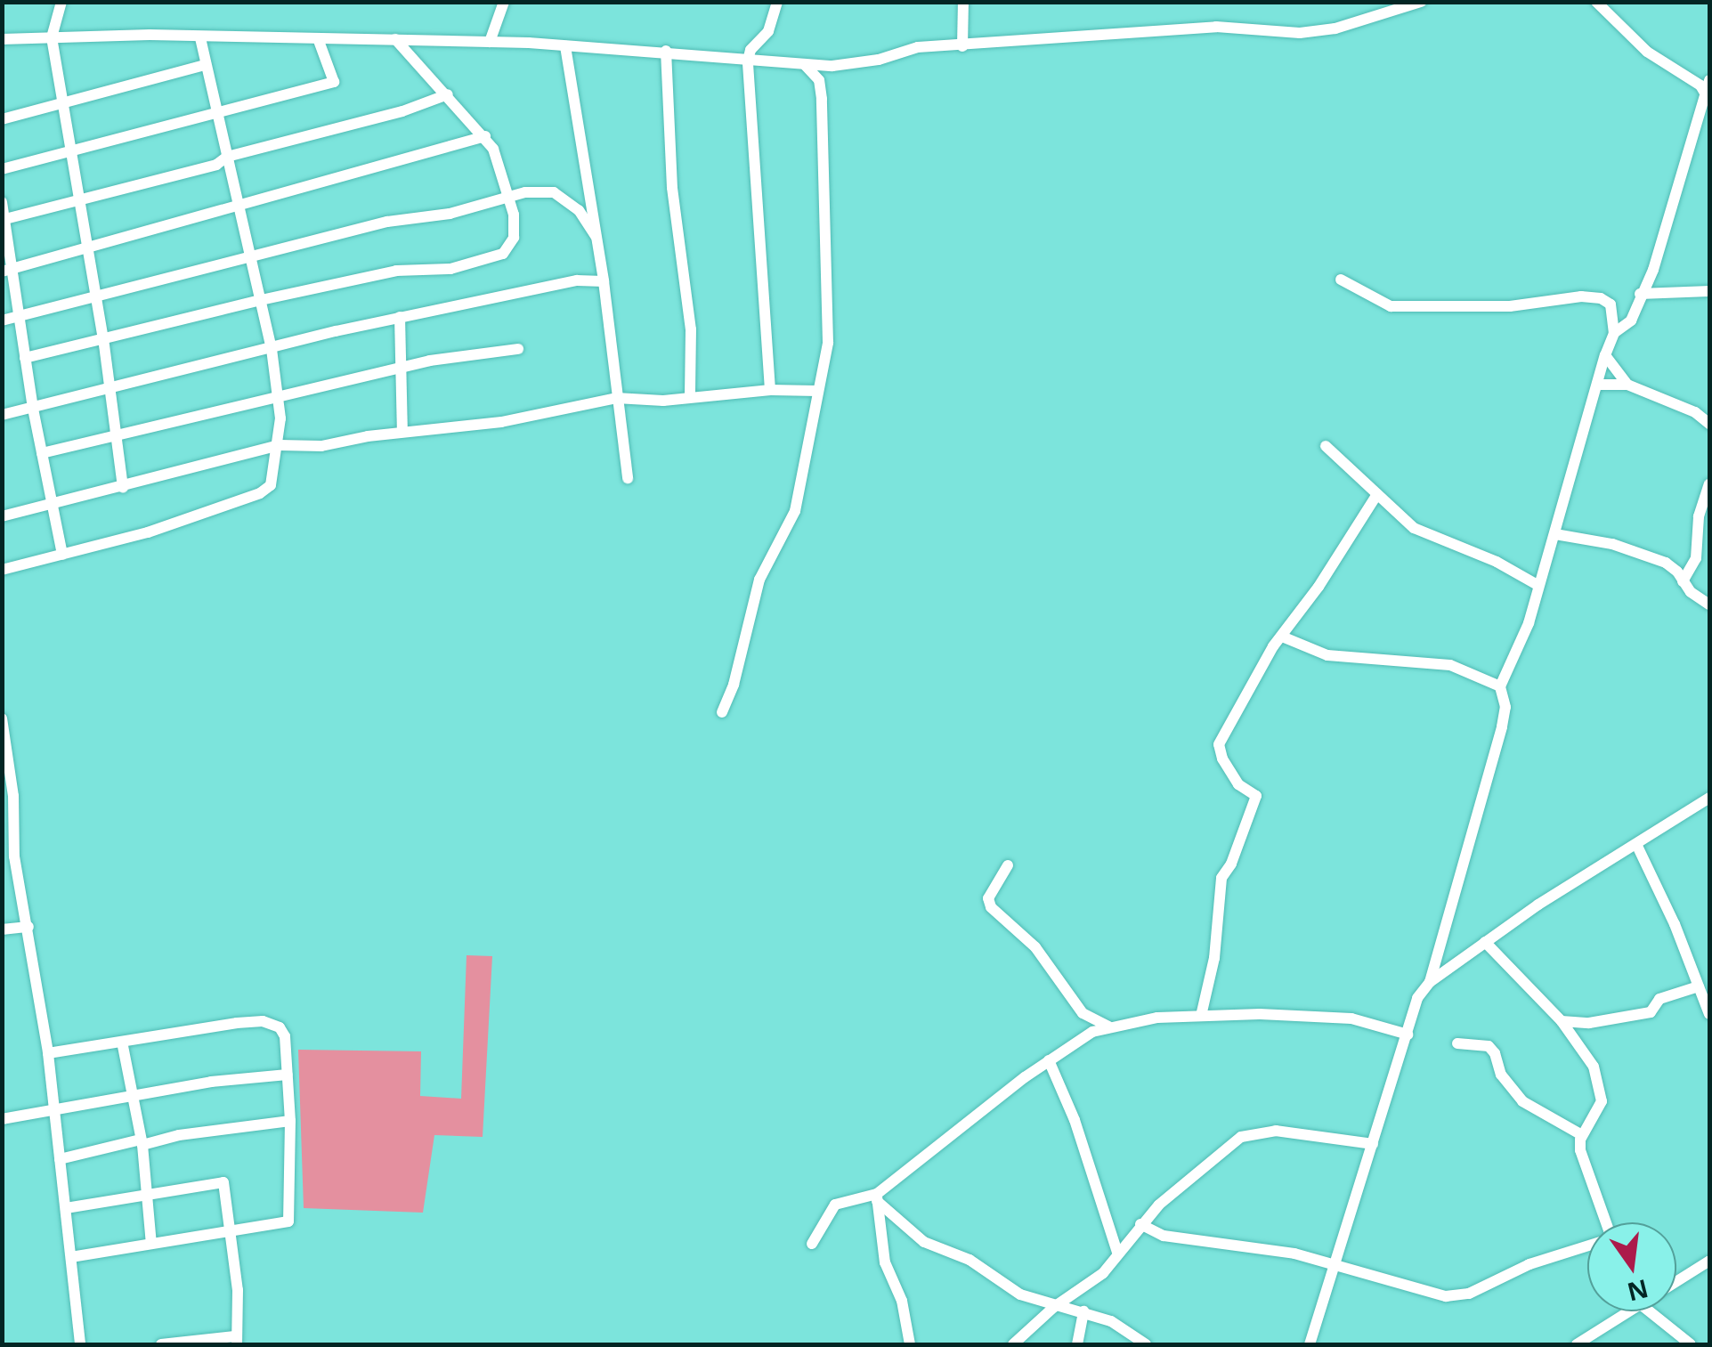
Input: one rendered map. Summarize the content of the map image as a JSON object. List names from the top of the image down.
{
  "north": "bottom"
}
